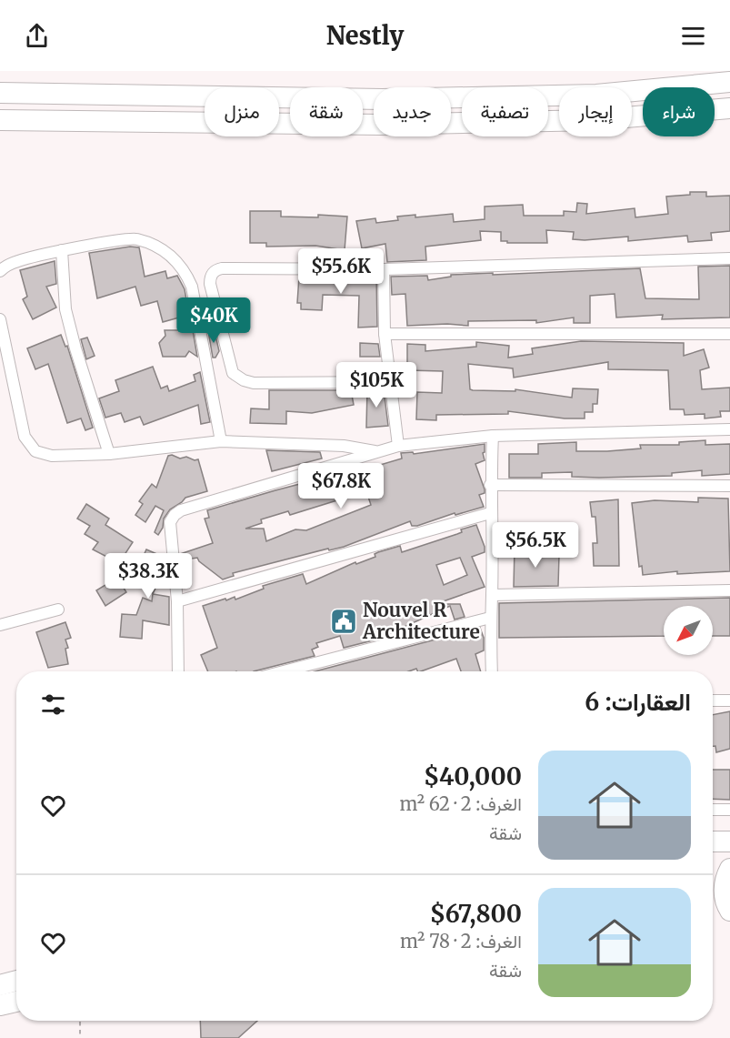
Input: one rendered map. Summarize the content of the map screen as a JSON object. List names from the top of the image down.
{
  "places": {
    "public building": ["Nouvel R Architecture"]
  },
  "north": "bottom left",
  "page": {
    "header": "Nestly",
    "chip": [
      "شراء",
      "إيجار",
      "تصفية",
      "جديد",
      "شقة",
      "منزل"
    ],
    "price": [
      "$55.6K",
      "$40K",
      "$105K",
      "$67.8K",
      "$56.5K",
      "$38.3K"
    ],
    "heading": "العقارات: 6",
    "list": [
      {
        "name": "$40,000",
        "note": "الغرف: 2 · 62 m² · شقة"
      },
      {
        "name": "$67,800",
        "note": "الغرف: 2 · 78 m² · شقة"
      }
    ]
  }
}
